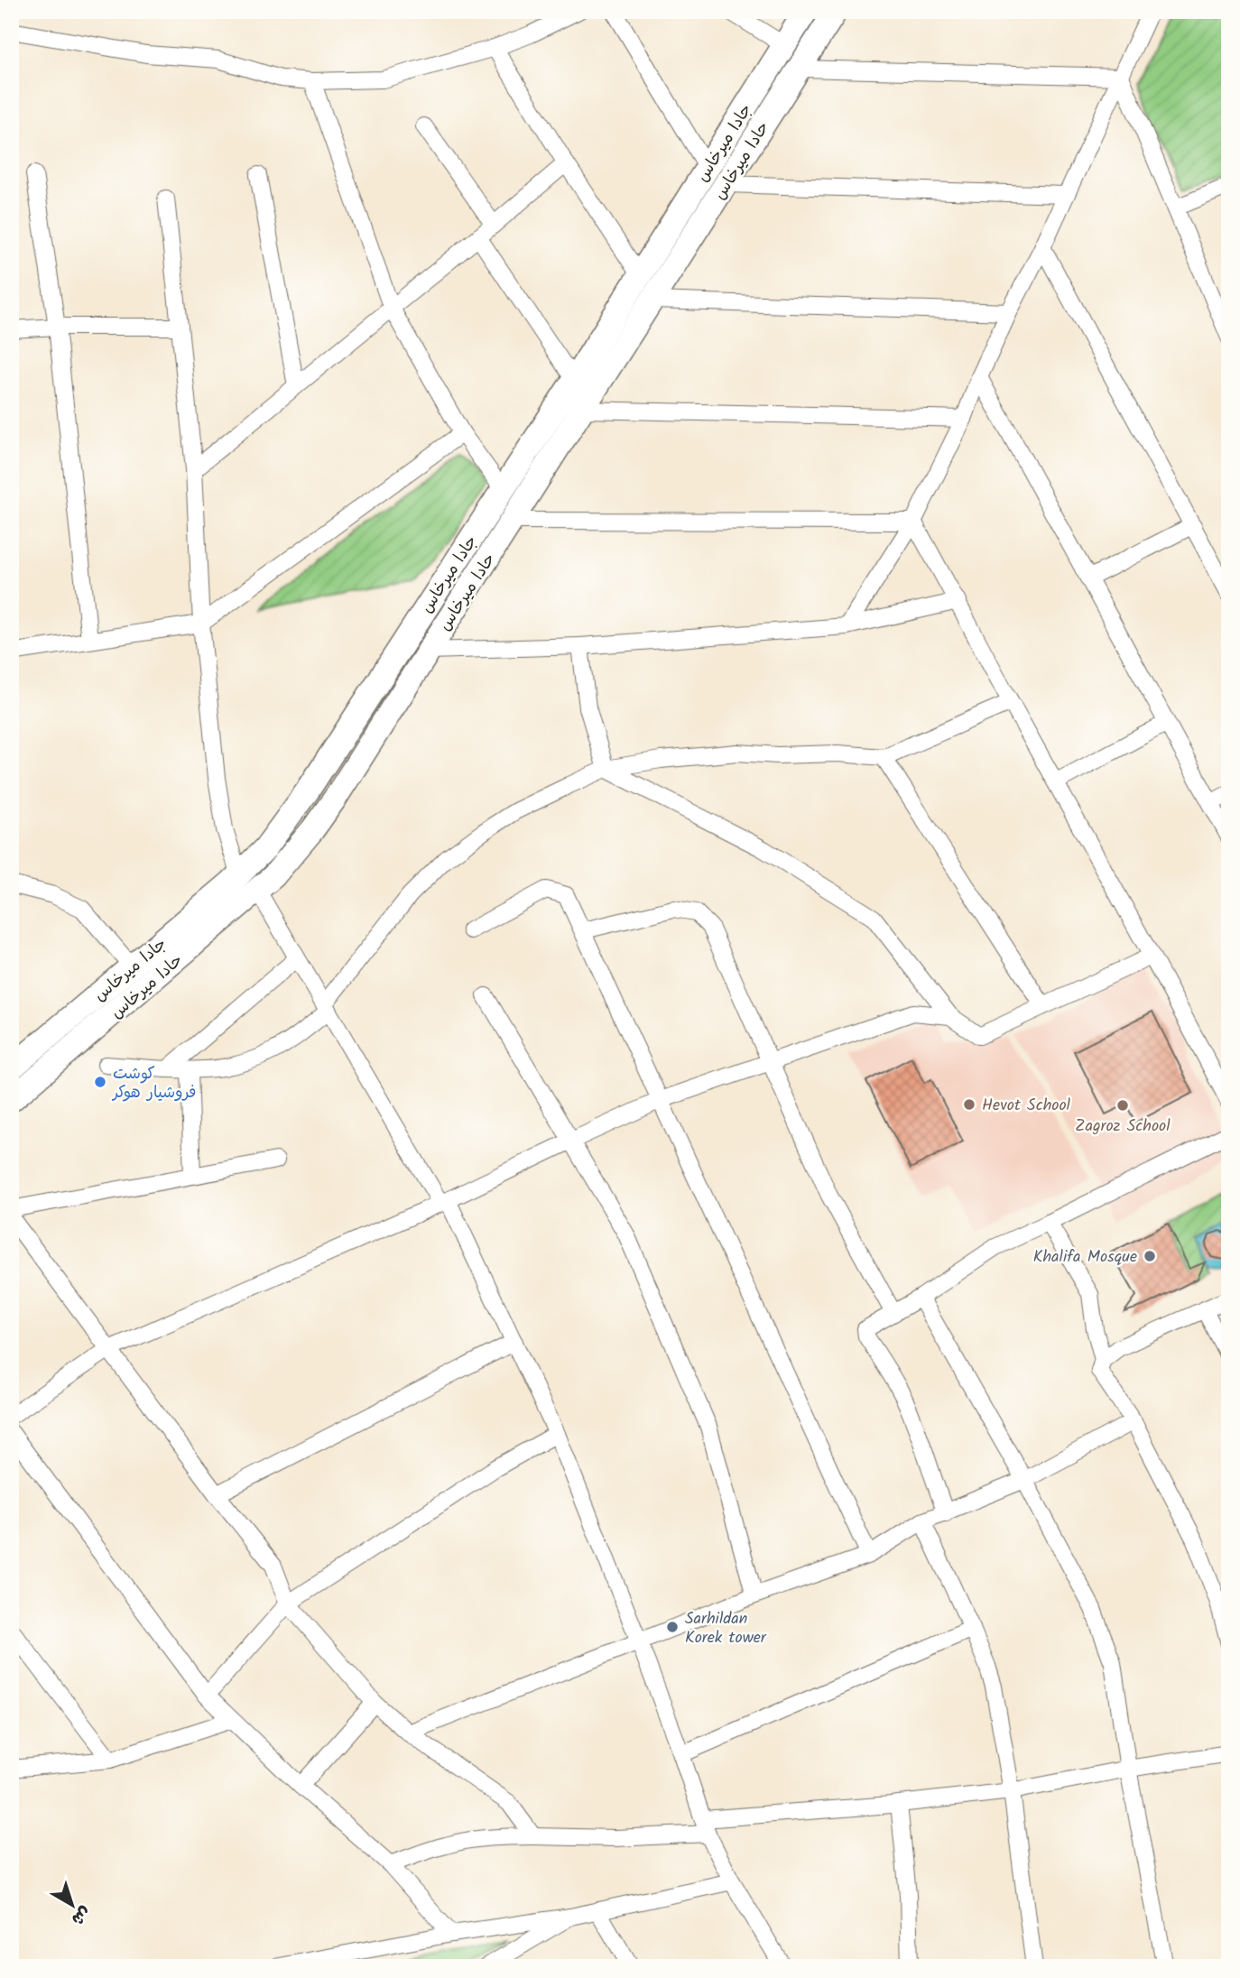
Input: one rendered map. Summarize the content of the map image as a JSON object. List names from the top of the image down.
{
  "streets": {
    "main road": ["جادا ميرخاس", "حادا ميرخاس"]
  },
  "places": [
    "كوشت فروشيار هوكر",
    "Hevot School",
    "Zagroz School",
    "Khalifa Mosque",
    "Sarhildan Korek tower"
  ],
  "north": "bottom right"
}
